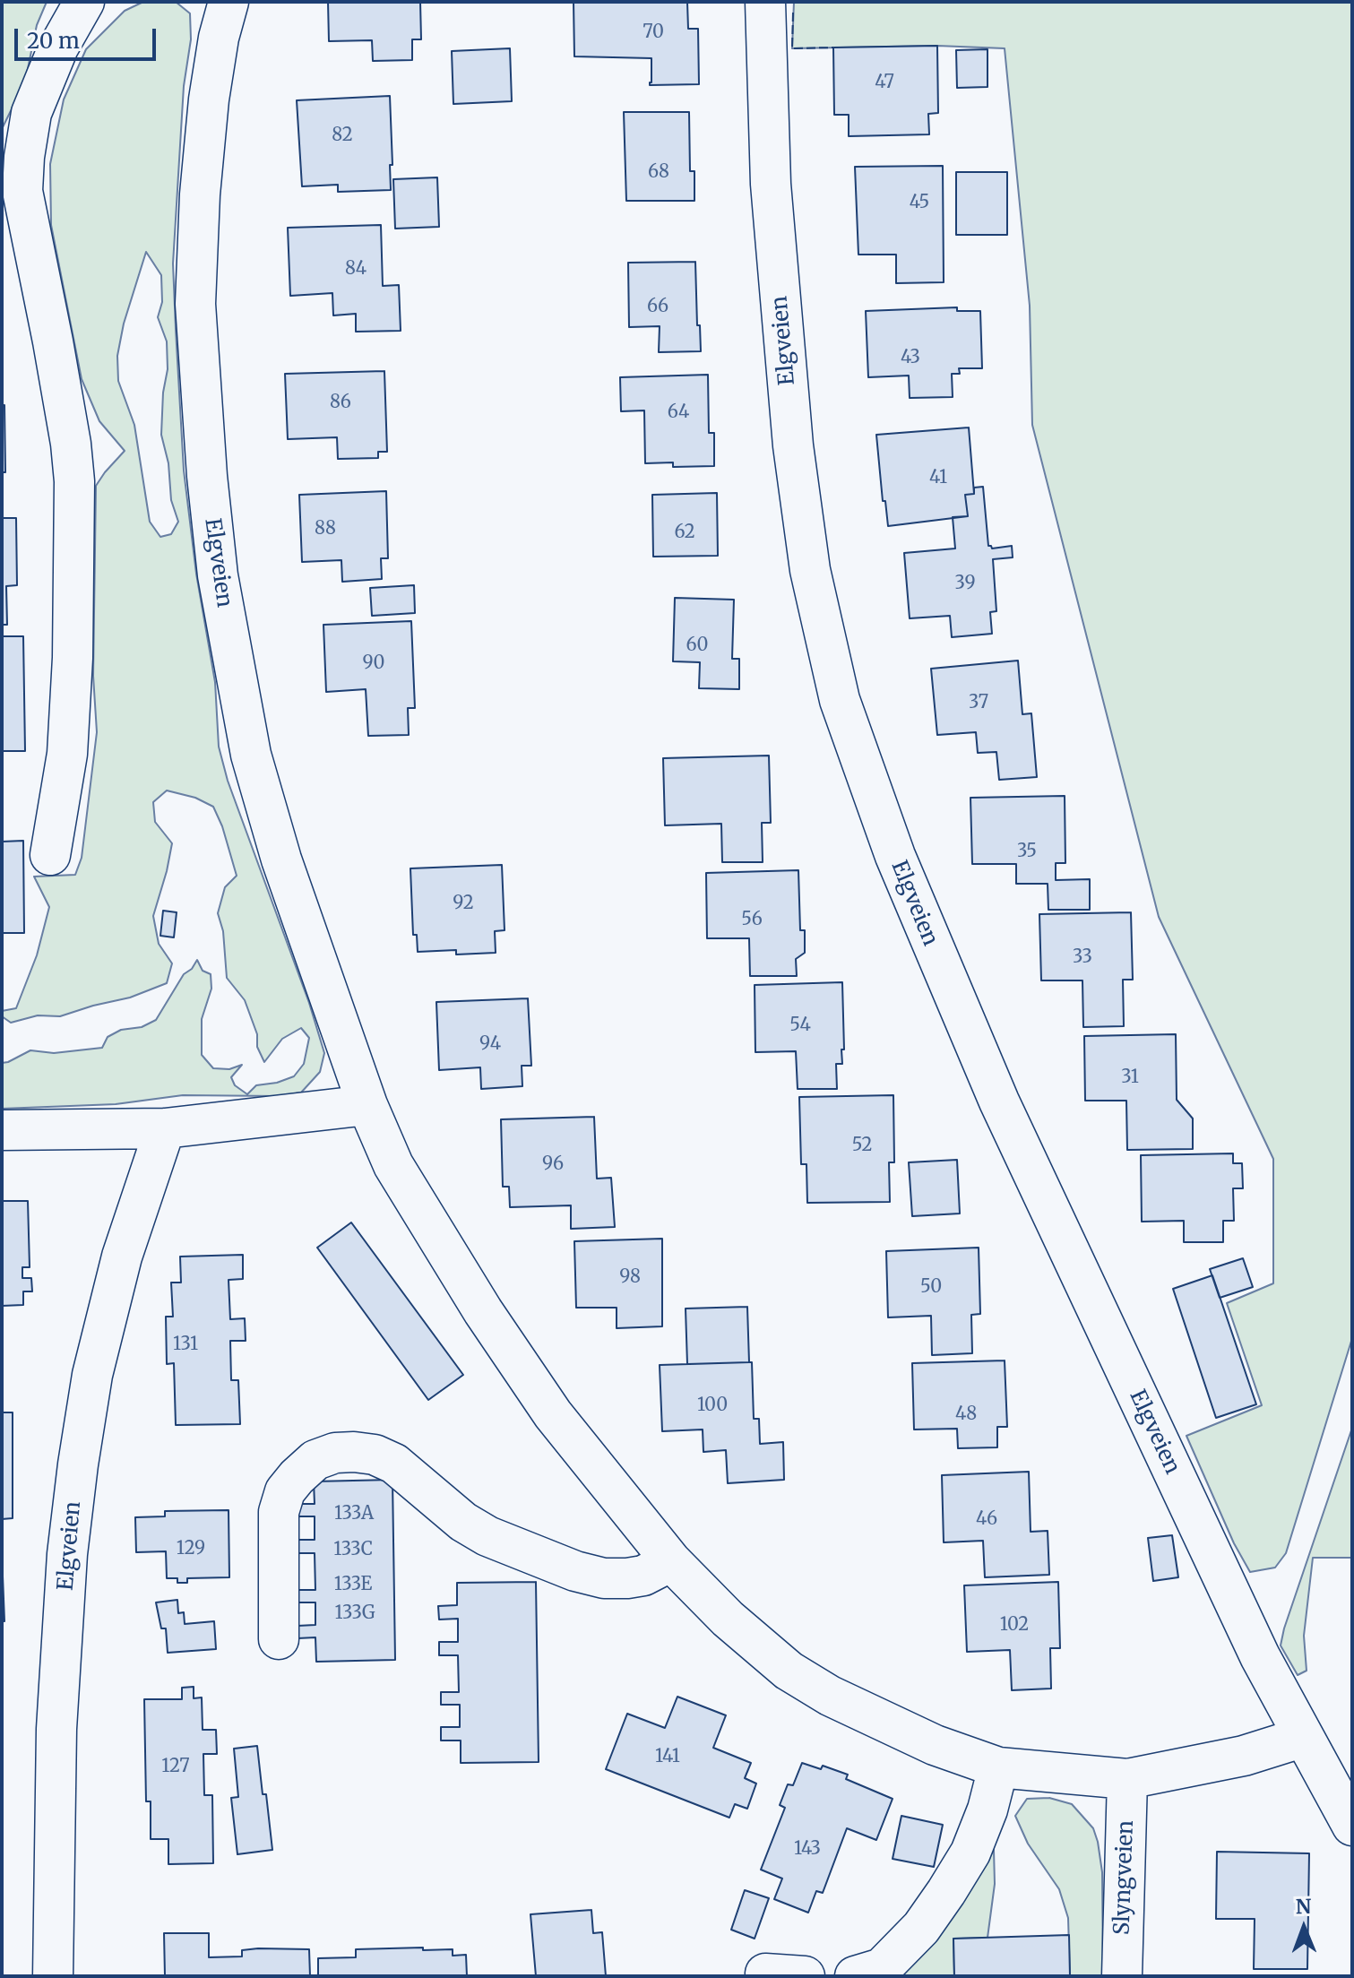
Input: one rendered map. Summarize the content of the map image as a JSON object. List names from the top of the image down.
{
  "streets": {
    "street": ["Elgveien", "Slyngveien"]
  },
  "crossings": [
    ["Elgveien", "Slyngveien"]
  ],
  "house_numbers": [
    "70",
    "47",
    "82",
    "68",
    "45",
    "84",
    "66",
    "43",
    "86",
    "64",
    "41",
    "88",
    "62",
    "39",
    "60",
    "90",
    "37",
    "35",
    "92",
    "56",
    "33",
    "54",
    "94",
    "31",
    "52",
    "96",
    "98",
    "50",
    "131",
    "100",
    "48",
    "133A",
    "46",
    "129",
    "133C",
    "133E",
    "133G",
    "102",
    "141",
    "127",
    "143"
  ],
  "scale_bar": "20 m",
  "north": "top"
}
